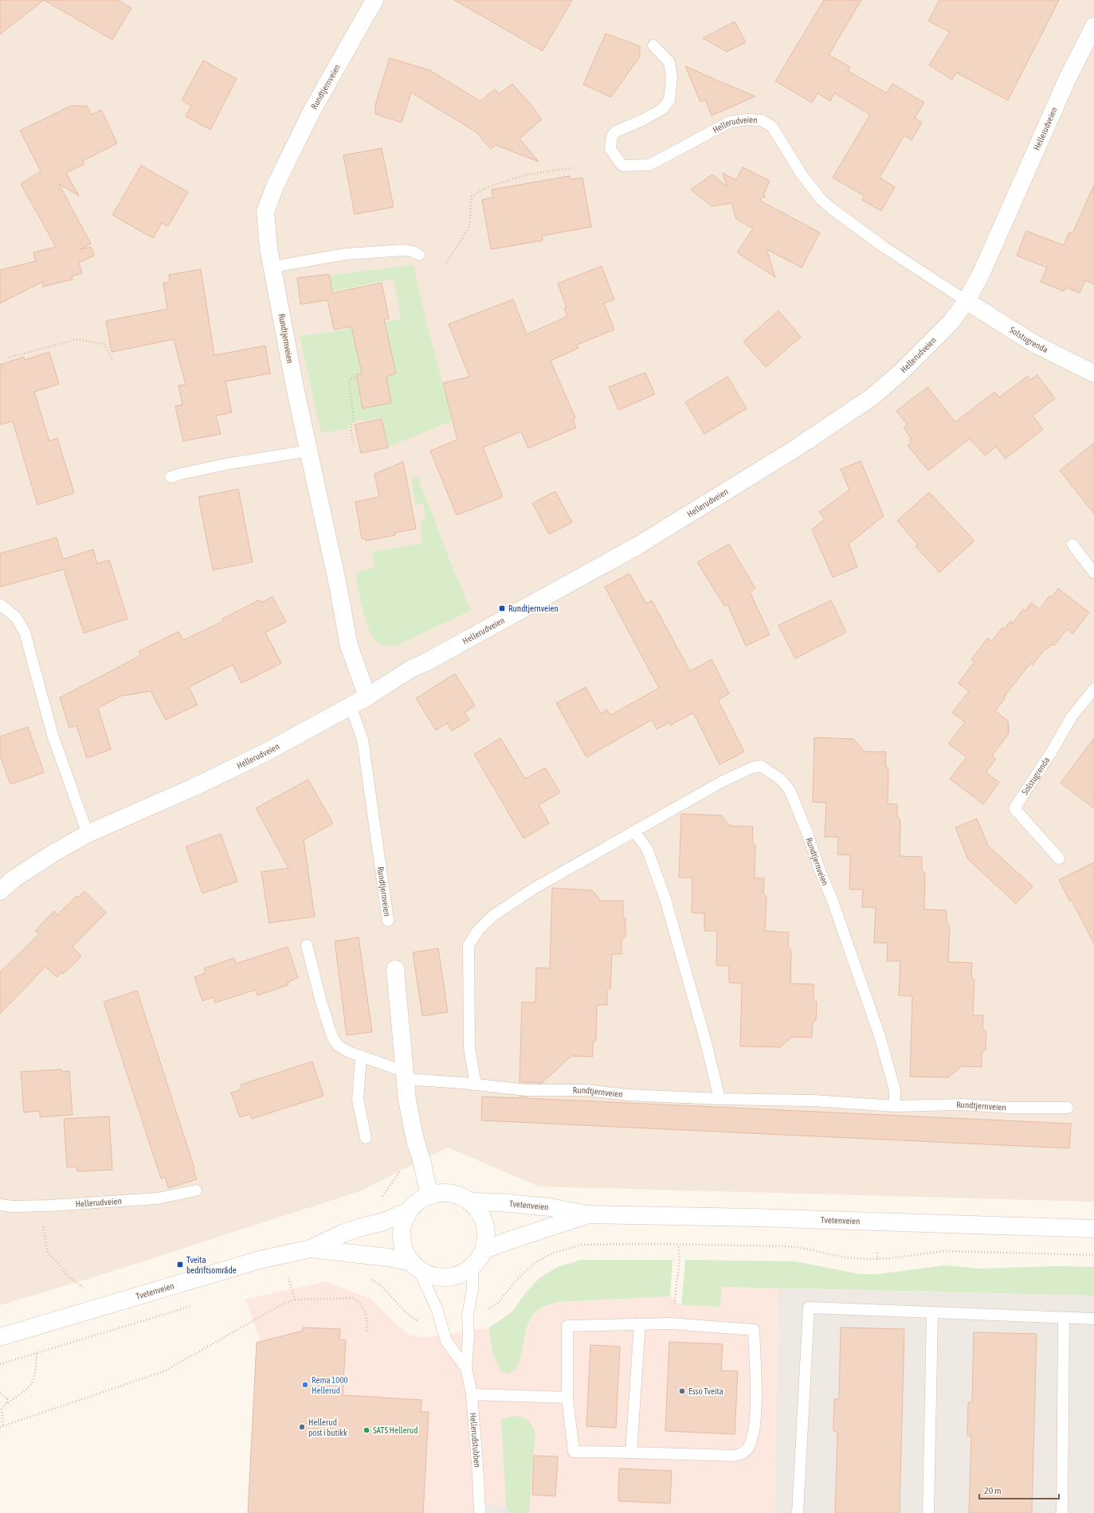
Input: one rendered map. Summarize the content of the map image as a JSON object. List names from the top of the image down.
{
  "streets": {
    "street": [
      "Rundtjernveien",
      "Hellerudveien",
      "Solstugrenda",
      "Tvetenveien"
    ],
    "lane": ["Hellerudstubben"]
  },
  "crossings": [
    ["Rundtjernveien", "Hellerudveien"],
    ["Hellerudveien", "Solstugrenda"],
    ["Tvetenveien", "Hellerudstubben"]
  ],
  "places": {
    "transit": ["Rundtjernveien", "Tveita bedriftsområde"],
    "other": [
      "Rema 1000 Hellerud",
      "Esso Tveita",
      "Hellerud post i butikk",
      "SATS Hellerud"
    ]
  },
  "scale_bar": "20 m"
}
